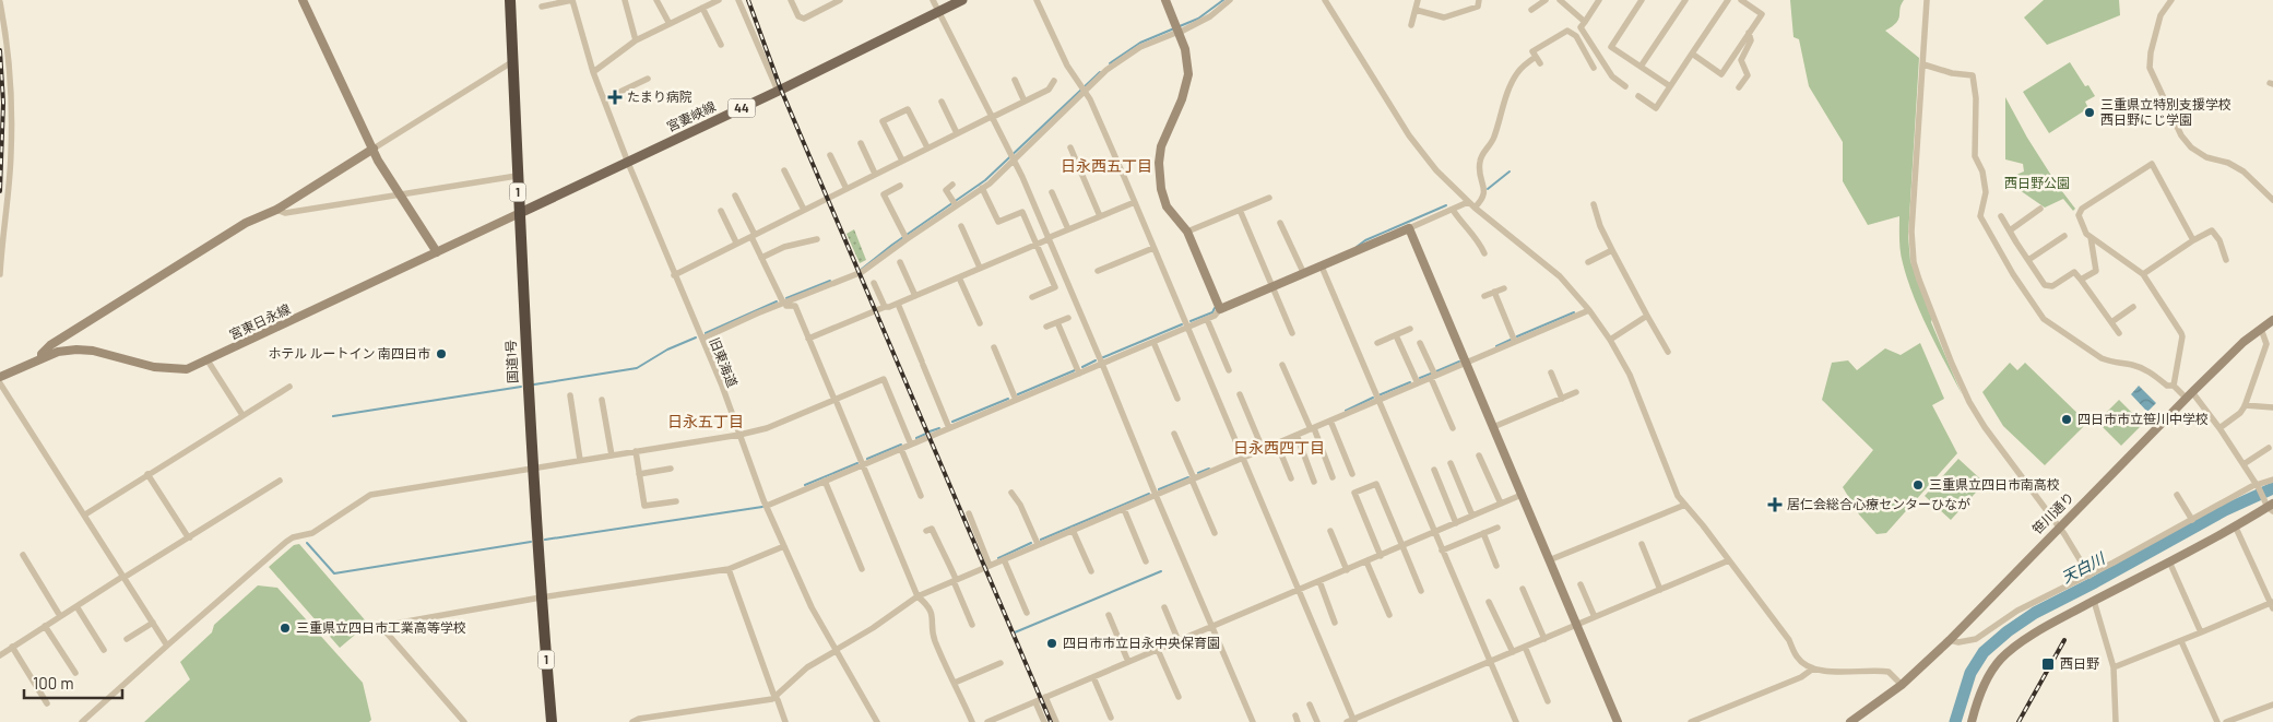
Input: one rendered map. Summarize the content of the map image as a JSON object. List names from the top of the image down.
{
  "streets": {
    "highway": ["1", "国道1号"],
    "main road": ["44", "宮妻峡線"],
    "street": ["宮東日永線", "旧東海道", "笹川通り"]
  },
  "crossings": [
    ["宮妻峡線", "宮東日永線"],
    ["宮妻峡線", "国道1号"],
    ["宮妻峡線", "旧東海道"],
    ["宮東日永線", "国道1号"]
  ],
  "districts": ["日永西五丁目", "日永五丁目", "日永西四丁目"],
  "water": ["天白川"],
  "parks": ["西日野公園"],
  "places": {
    "health": ["たまり病院", "居仁会総合心療センターひなが"],
    "other": [
      "三重県立特別支援学校 西日野にじ学園",
      "ホテル ルートイン 南四日市",
      "四日市市立笹川中学校",
      "三重県立四日市南高校",
      "三重県立四日市工業高等学校",
      "四日市市立日永中央保育園"
    ],
    "transit": ["西日野"]
  },
  "scale_bar": "100 m"
}
